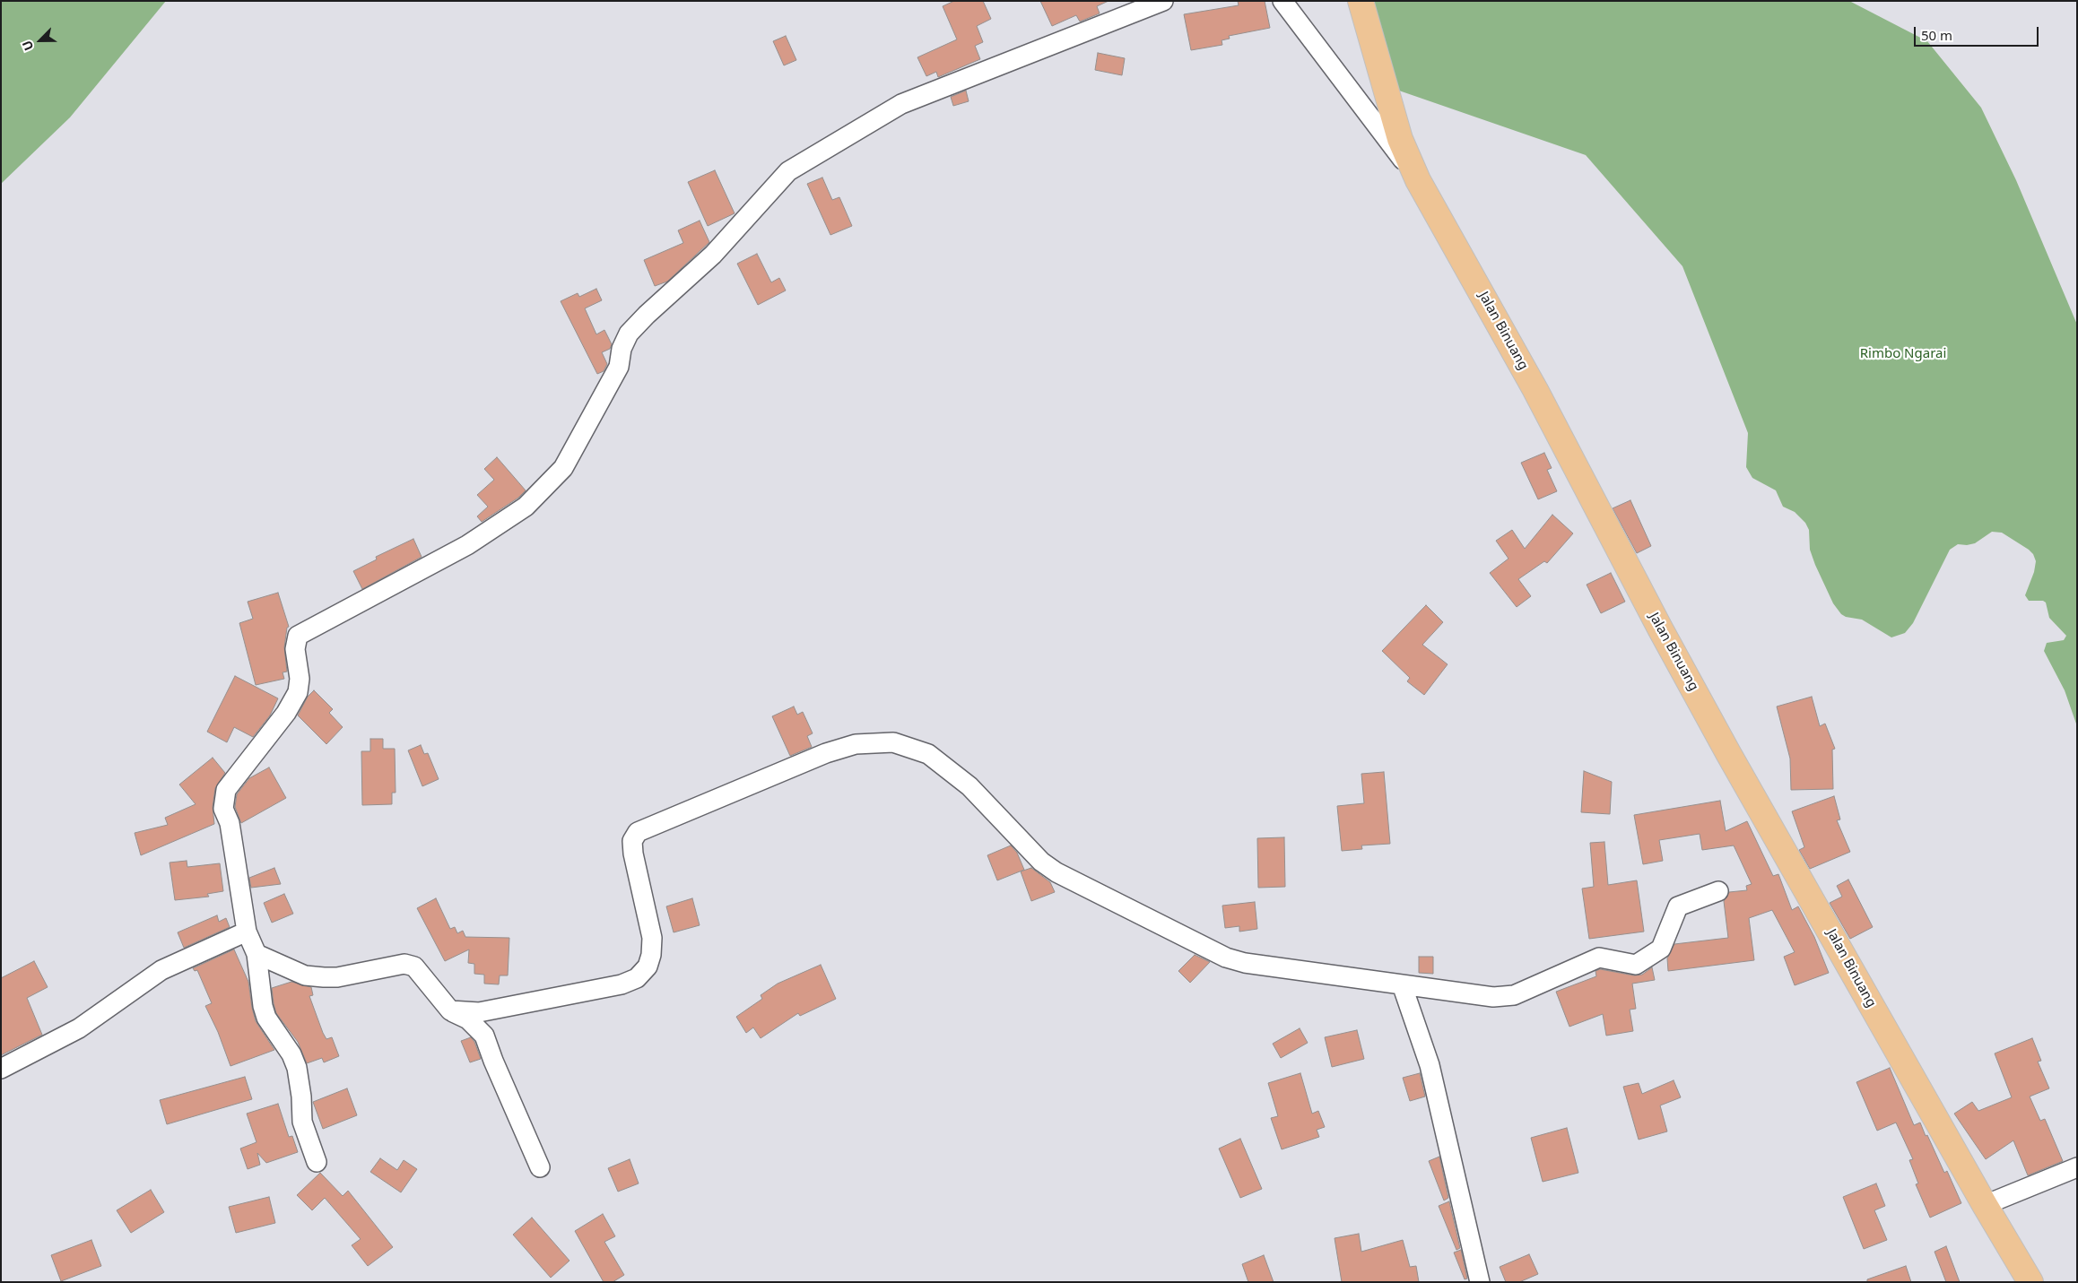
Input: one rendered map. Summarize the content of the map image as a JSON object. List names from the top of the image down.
{
  "streets": {
    "main road": ["Jalan Binuang"]
  },
  "parks": ["Rimbo Ngarai"],
  "scale_bar": "50 m",
  "north": "bottom left"
}
